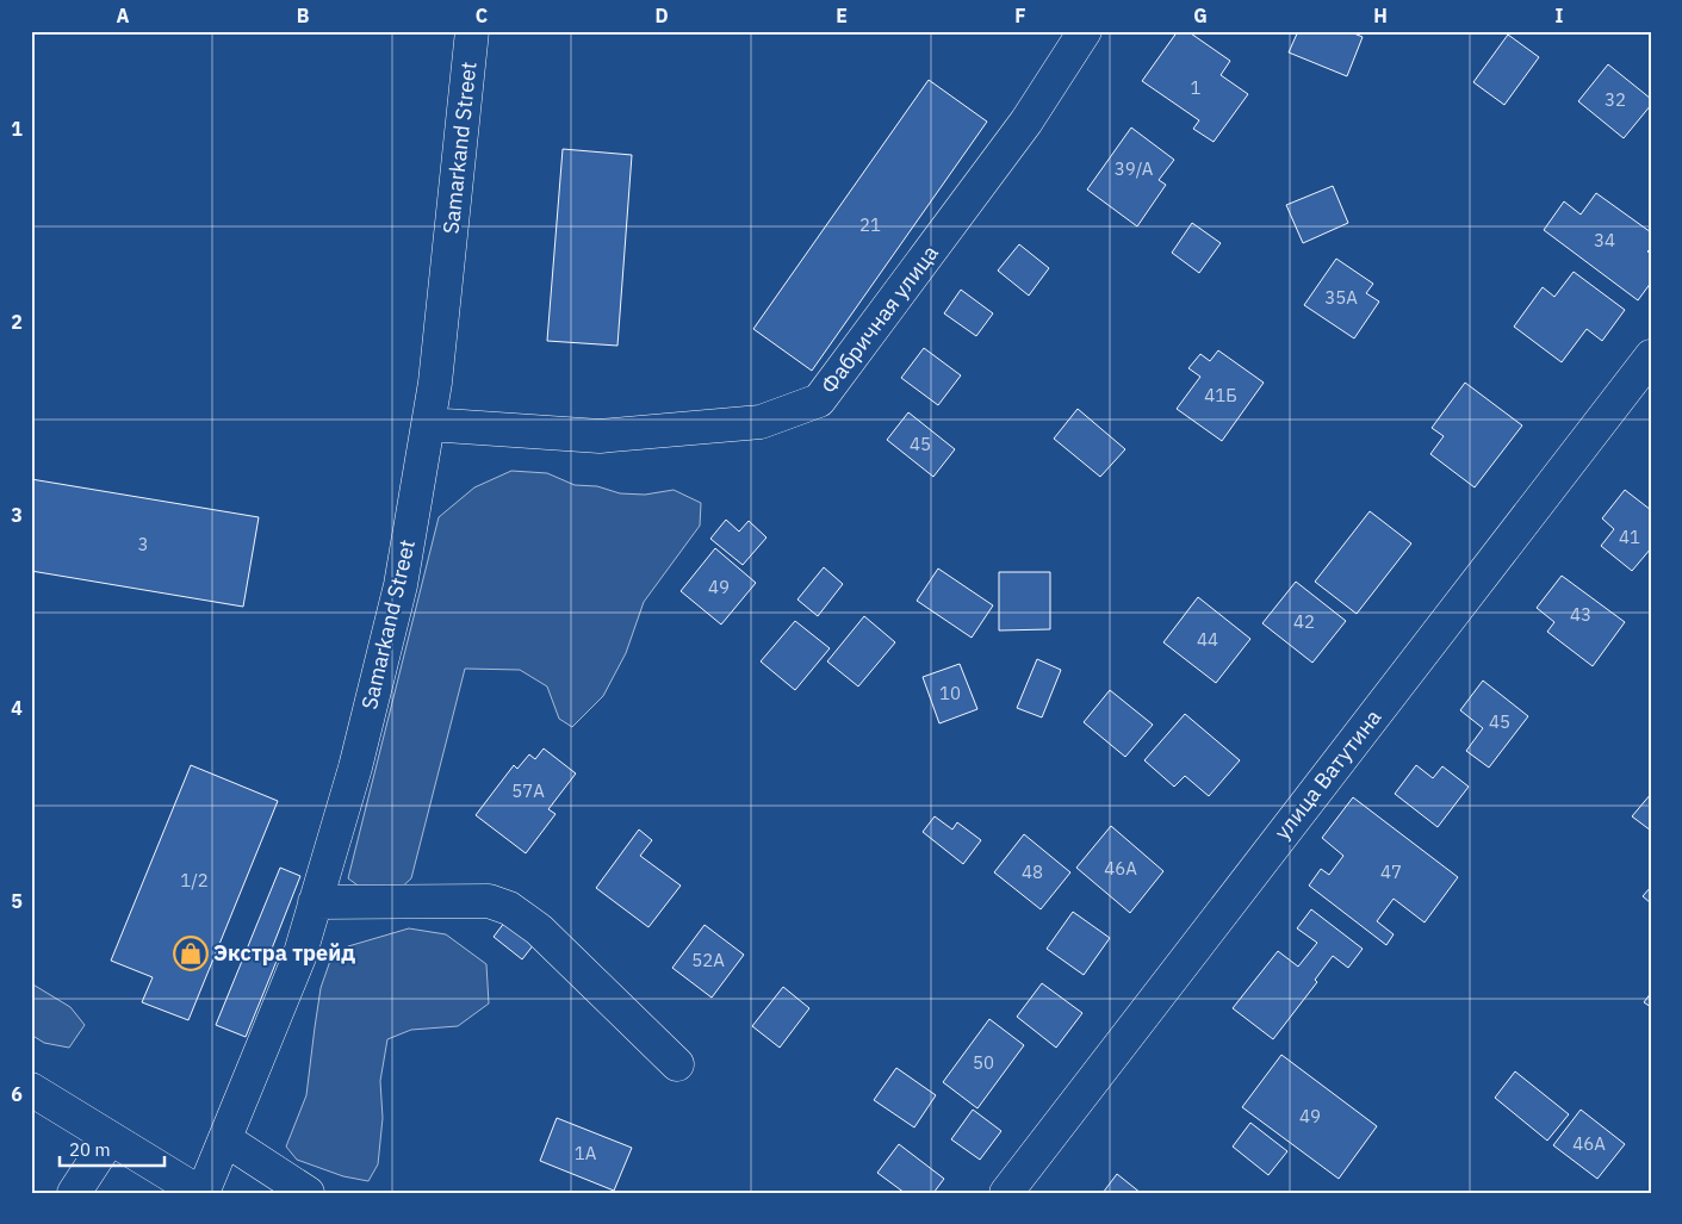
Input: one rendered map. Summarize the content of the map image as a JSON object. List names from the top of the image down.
{
  "streets": {
    "street": ["Samarkand Street", "Фабричная улица", "улица Ватутина"]
  },
  "crossings": [
    ["Samarkand Street", "Фабричная улица"]
  ],
  "places": {
    "shop": ["Экстра трейд"]
  },
  "house_numbers": [
    "1",
    "32",
    "39/А",
    "21",
    "34",
    "35А",
    "41Б",
    "45",
    "41",
    "3",
    "49",
    "43",
    "42",
    "44",
    "10",
    "45",
    "57А",
    "46А",
    "48",
    "47",
    "1/2",
    "52А",
    "50",
    "49",
    "46А",
    "1А"
  ],
  "scale_bar": "20 m",
  "grid": {
    "columns": [
      "A",
      "B",
      "C",
      "D",
      "E",
      "F",
      "G",
      "H",
      "I"
    ],
    "rows": [
      "1",
      "2",
      "3",
      "4",
      "5",
      "6"
    ]
  }
}
